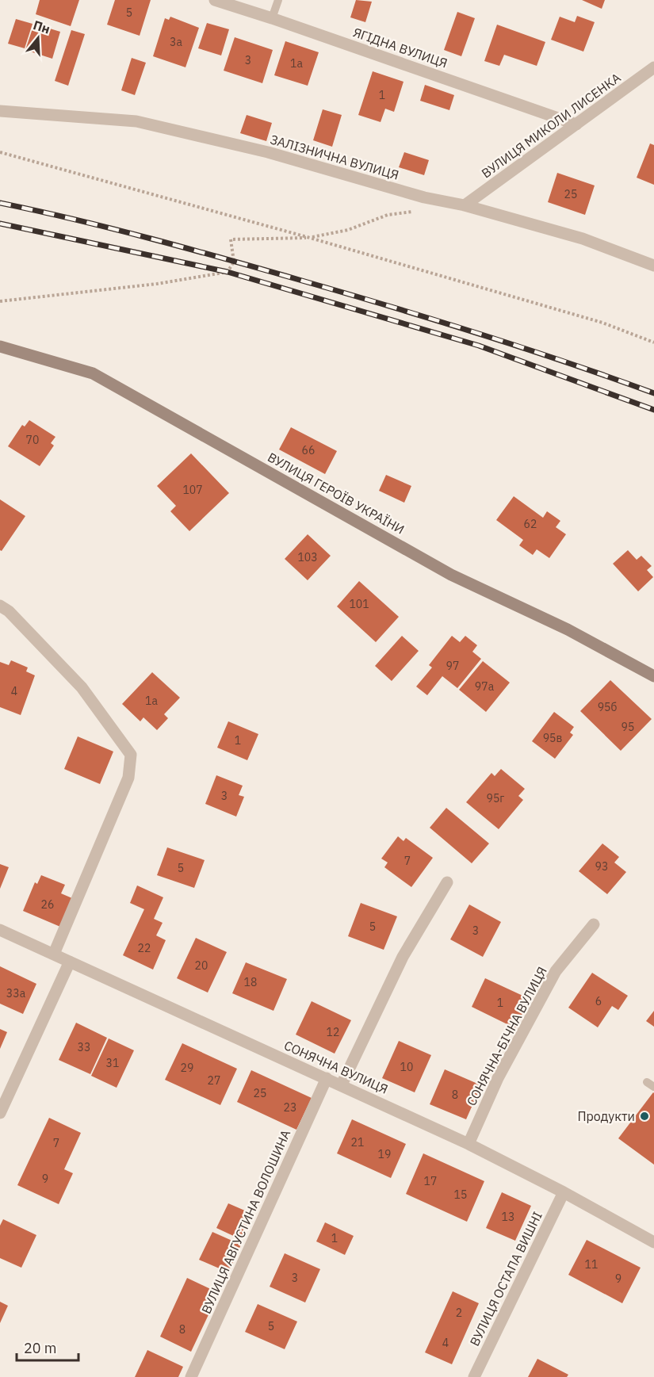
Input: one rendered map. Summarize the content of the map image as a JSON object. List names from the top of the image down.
{
  "streets": {
    "street": [
      "ЯГІДНА ВУЛИЦЯ",
      "ВУЛИЦЯ МИКОЛИ ЛИСЕНКА",
      "ЗАЛІЗНИЧНА ВУЛИЦЯ",
      "ВУЛИЦЯ ГЕРОЇВ УКРАЇНИ",
      "СОНЯЧНА-БІЧНА ВУЛИЦЯ",
      "СОНЯЧНА ВУЛИЦЯ",
      "ВУЛИЦЯ АВГУСТИНА ВОЛОШИНА",
      "ВУЛИЦЯ ОСТАПА ВИШНІ"
    ]
  },
  "crossings": [
    ["ЯГІДНА ВУЛИЦЯ", "ВУЛИЦЯ МИКОЛИ ЛИСЕНКА"],
    ["ВУЛИЦЯ МИКОЛИ ЛИСЕНКА", "ЗАЛІЗНИЧНА ВУЛИЦЯ"],
    ["СОНЯЧНА-БІЧНА ВУЛИЦЯ", "СОНЯЧНА ВУЛИЦЯ"],
    ["СОНЯЧНА ВУЛИЦЯ", "ВУЛИЦЯ АВГУСТИНА ВОЛОШИНА"],
    ["СОНЯЧНА ВУЛИЦЯ", "ВУЛИЦЯ ОСТАПА ВИШНІ"]
  ],
  "places": ["Продукти"],
  "house_numbers": [
    "5",
    "3а",
    "3",
    "1а",
    "1",
    "25",
    "70",
    "66",
    "107",
    "62",
    "103",
    "101",
    "97",
    "97а",
    "4",
    "1а",
    "95б",
    "95",
    "95в",
    "1",
    "3",
    "95г",
    "7",
    "93",
    "5",
    "26",
    "5",
    "3",
    "22",
    "20",
    "18",
    "33а",
    "6",
    "1",
    "12",
    "33",
    "31",
    "10",
    "29",
    "27",
    "25",
    "8",
    "23",
    "21",
    "7",
    "19",
    "9",
    "17",
    "15",
    "13",
    "1",
    "11",
    "3",
    "9",
    "2",
    "5",
    "8",
    "4"
  ],
  "scale_bar": "20 m",
  "north": "top"
}
